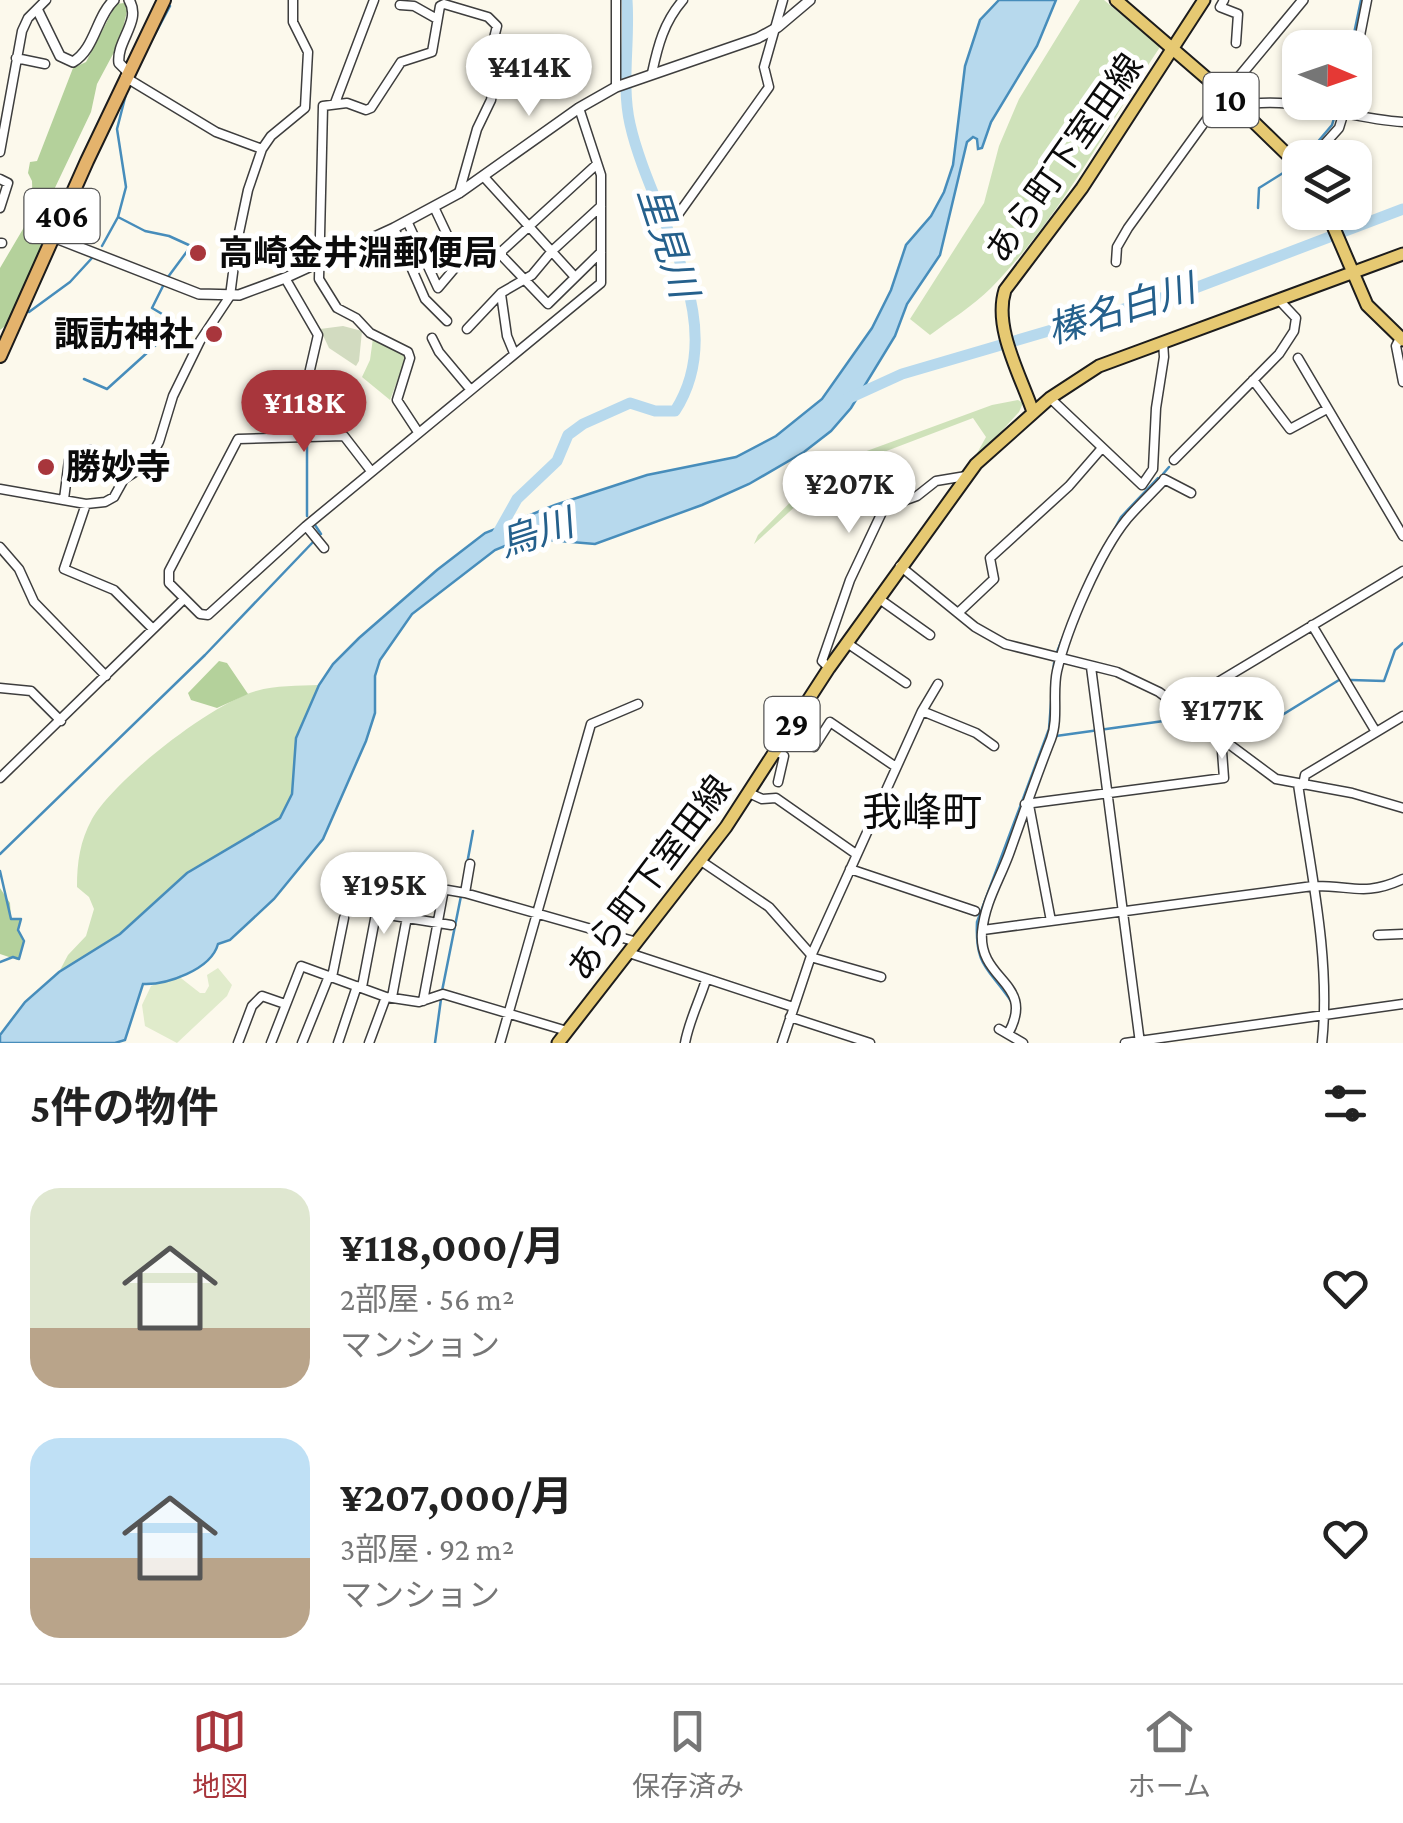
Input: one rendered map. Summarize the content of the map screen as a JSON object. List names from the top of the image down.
{
  "streets": {
    "highway": ["406"],
    "main road": ["10", "あら町下室田線", "29"]
  },
  "crossings": [
    ["10", "あら町下室田線"]
  ],
  "districts": ["我峰町"],
  "water": ["里見川", "榛名白川", "烏川"],
  "places": ["高崎金井淵郵便局", "諏訪神社", "勝妙寺"],
  "north": "right",
  "page": {
    "price": [
      "¥414K",
      "¥118K",
      "¥207K",
      "¥177K",
      "¥195K"
    ],
    "heading": "5件の物件",
    "list": [
      {
        "name": "¥118,000/月",
        "note": "2部屋 · 56 m² · マンション"
      },
      {
        "name": "¥207,000/月",
        "note": "3部屋 · 92 m² · マンション"
      }
    ],
    "tabs": ["地図", "保存済み", "ホーム"]
  }
}
